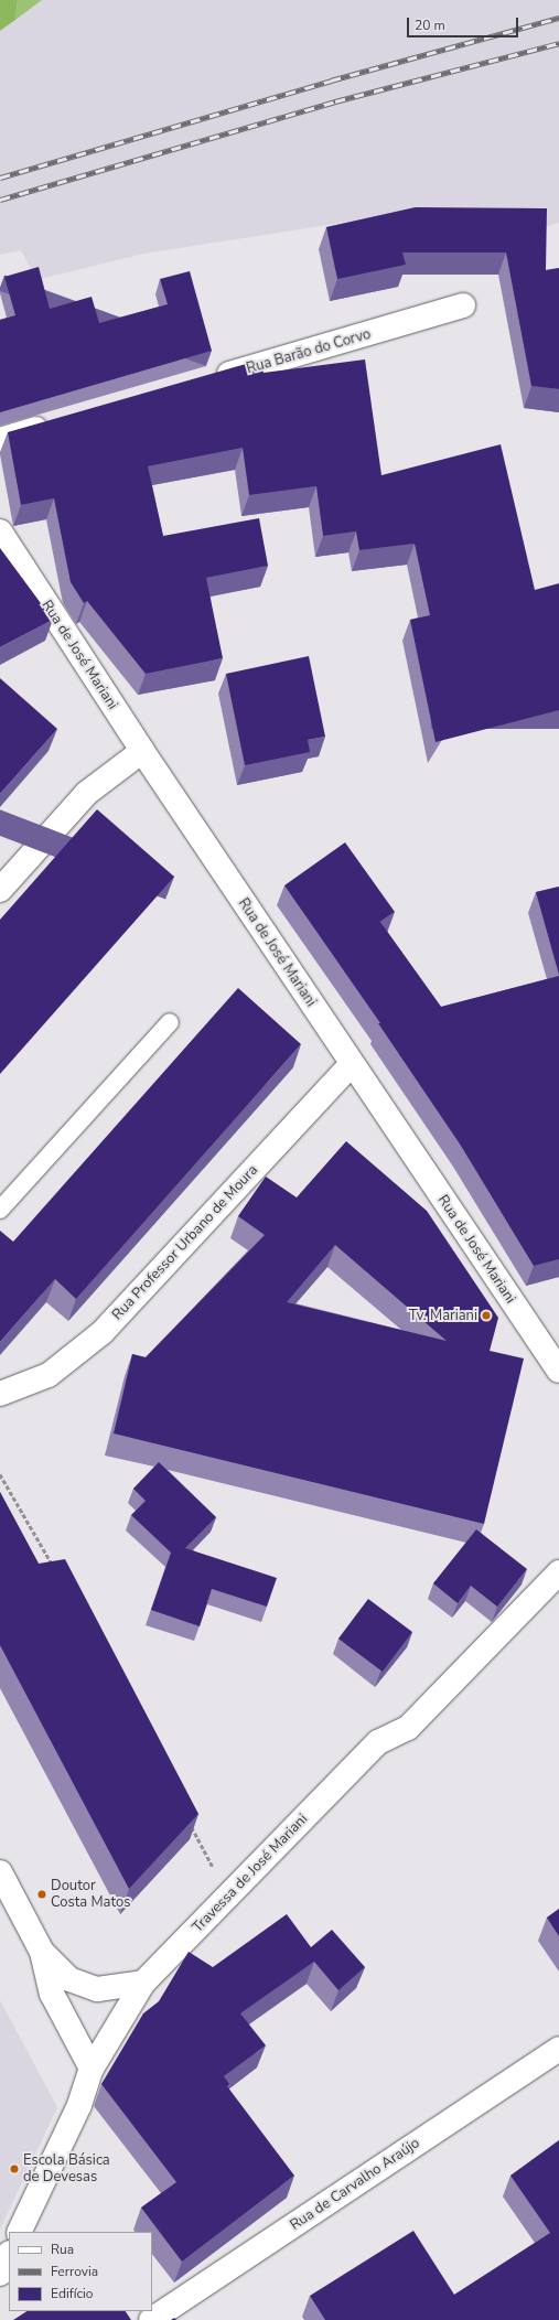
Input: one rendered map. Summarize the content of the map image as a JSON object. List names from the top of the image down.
{
  "streets": {
    "street": [
      "Rua Barão do Corvo",
      "Rua de José Mariani",
      "Rua Professor Urbano de Moura",
      "Travessa de José Mariani",
      "Rua de Carvalho Araújo"
    ]
  },
  "crossings": [
    ["Rua de José Mariani", "Rua Professor Urbano de Moura"]
  ],
  "places": ["Tv. Mariani", "Doutor Costa Matos", "Escola Básica de Devesas"],
  "legend": ["Rua", "Ferrovia", "Edifício"],
  "scale_bar": "20 m"
}
